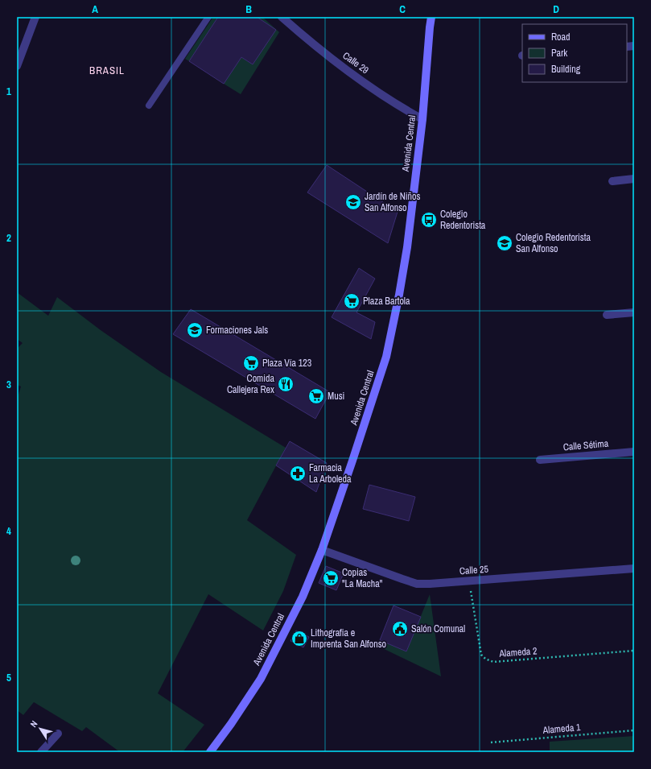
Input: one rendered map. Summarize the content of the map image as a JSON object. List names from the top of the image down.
{
  "streets": {
    "main road": ["Avenida Central"],
    "street": ["Calle 29", "Calle Sétima", "Calle 25"],
    "path": ["Alameda 2", "Alameda 1"]
  },
  "crossings": [
    ["Calle 29", "Avenida Central"],
    ["Avenida Central", "Calle 25"],
    ["Calle 25", "Alameda 2"]
  ],
  "districts": ["BRASIL"],
  "places": {
    "school or university": ["Jardín de Niños San Alfonso", "Colegio Redentorista San Alfonso", "Formaciones Jals"],
    "bus stop": ["Colegio Redentorista"],
    "supermarket": [
      "Plaza Bartola",
      "Plaza Vía 123",
      "Musi",
      "Copias \"La Macha\""
    ],
    "restaurant": ["Comida Callejera Rex"],
    "pharmacy": ["Farmacia La Arboleda"],
    "public building": ["Salón Comunal"],
    "shop": ["Lithografia e Imprenta San Alfonso"]
  },
  "legend": ["Road", "Park", "Building"],
  "north": "top left",
  "grid": {
    "columns": [
      "A",
      "B",
      "C",
      "D"
    ],
    "rows": [
      "1",
      "2",
      "3",
      "4",
      "5"
    ]
  }
}
